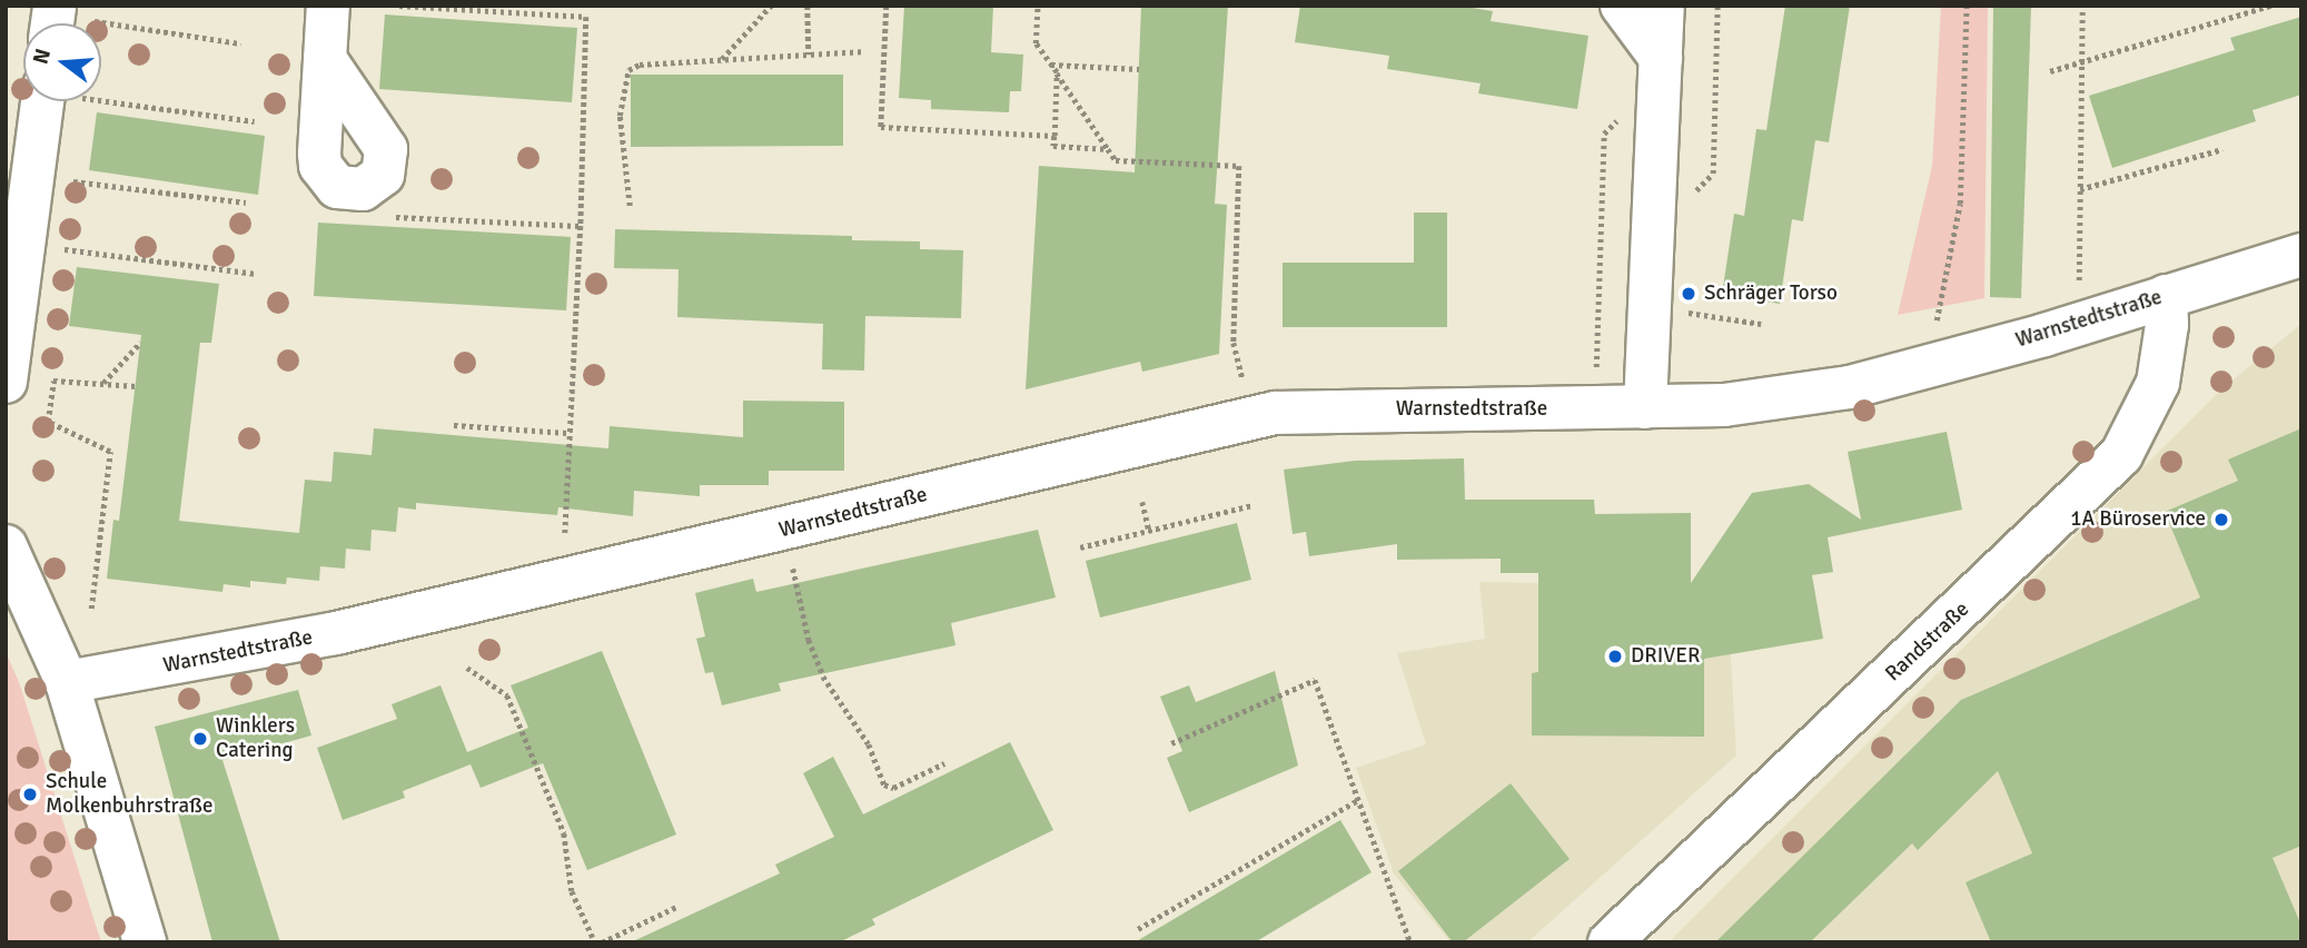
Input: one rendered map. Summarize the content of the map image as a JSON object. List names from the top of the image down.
{
  "streets": {
    "street": ["Warnstedtstraße", "Randstraße"]
  },
  "crossings": [
    ["Warnstedtstraße", "Randstraße"]
  ],
  "places": [
    "Schräger Torso",
    "1A Büroservice",
    "DRIVER",
    "Winklers Catering",
    "Schule Molkenbuhrstraße"
  ],
  "north": "left"
}
